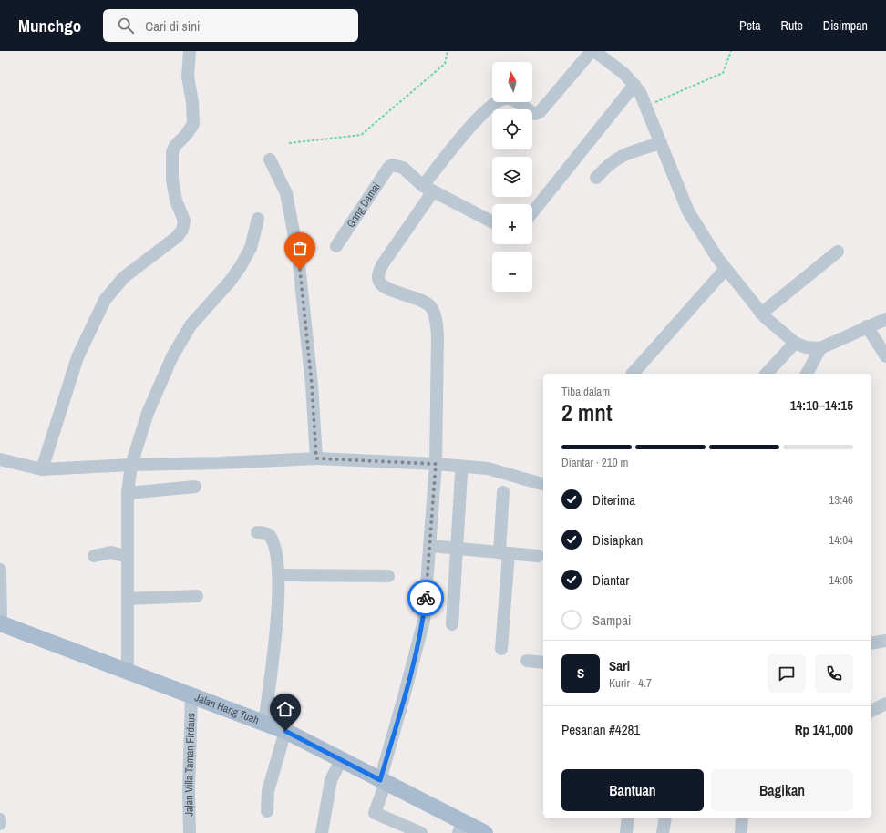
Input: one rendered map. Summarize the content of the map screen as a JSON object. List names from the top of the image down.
{
  "streets": {
    "main road": ["Jalan Hang Tuah"],
    "street": ["Gang Damai", "Jalan Villa Taman Firdaus"]
  },
  "crossings": [
    ["Jalan Hang Tuah", "Jalan Villa Taman Firdaus"]
  ],
  "north": "top",
  "page": {
    "header": "Munchgo",
    "search": "Cari di sini",
    "nav": ["Peta", "Rute", "Disimpan"],
    "map_buttons": ["+", "−"],
    "heading": ["2 mnt", "Tiba dalam", "14:10–14:15"],
    "panel": [
      "Sari",
      "Kurir · 4.7",
      "Pesanan #4281",
      "Rp 141,000"
    ],
    "bar": "Diantar · 210 m",
    "list": [
      ["Diterima", "13:46"],
      ["Disiapkan", "14:04"],
      ["Diantar", "14:05"],
      "Sampai"
    ],
    "round": "S",
    "buttons": ["Bantuan", "Bagikan"]
  }
}
